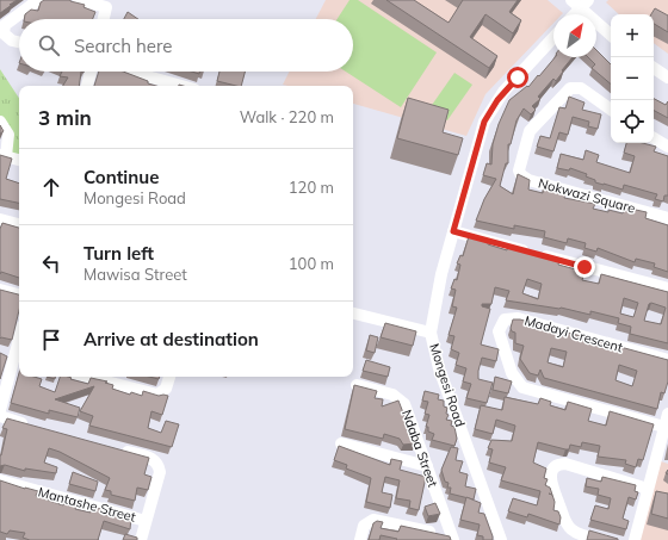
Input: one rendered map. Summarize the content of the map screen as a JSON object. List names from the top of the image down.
{
  "streets": {
    "street": [
      "Nokwazi Square",
      "Madayi Crescent",
      "Mongesi Road",
      "Ndaba Street",
      "Mantashe Street"
    ]
  },
  "north": "top right",
  "page": {
    "map_buttons": ["+", "−"],
    "search": "Search here",
    "heading": ["3 min", "Walk · 220 m"],
    "list": [
      ["Continue", "Mongesi Road", "120 m"],
      ["Turn left", "Mawisa Street", "100 m"],
      "Arrive at destination"
    ]
  }
}
